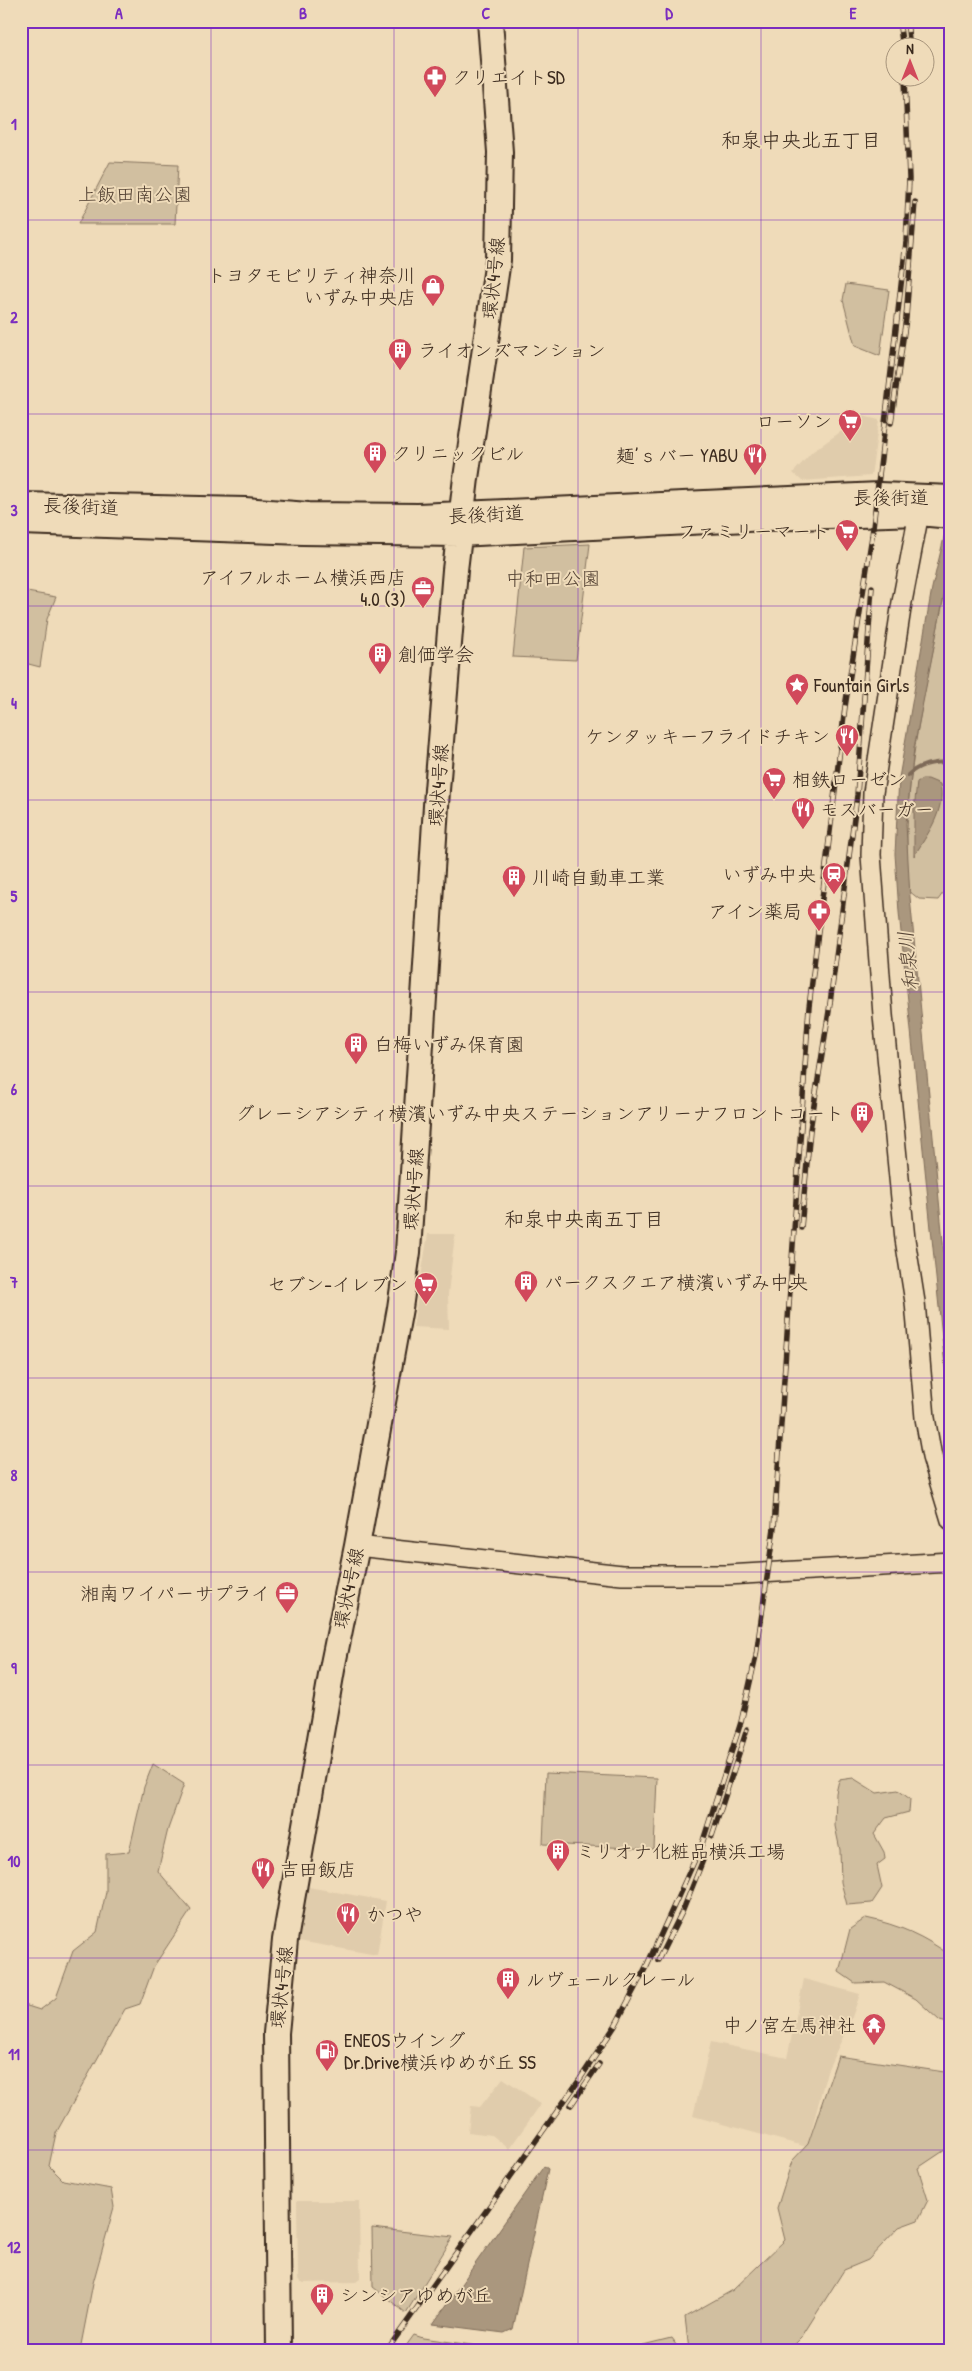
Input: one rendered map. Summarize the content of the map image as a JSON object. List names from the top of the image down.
{
  "streets": {
    "main road": ["環状4号線", "長後街道"]
  },
  "crossings": [
    ["環状4号線", "長後街道"]
  ],
  "districts": ["和泉中央北五丁目", "和泉中央南五丁目"],
  "water": ["和泉川"],
  "parks": ["上飯田南公園", "中和田公園"],
  "places": {
    "pharmacy": ["クリエイトSD", "アイン薬局"],
    "shop": ["トヨタモビリティ神奈川 いずみ中央店"],
    "building": [
      "ライオンズマンション",
      "クリニックビル",
      "創価学会",
      "川崎自動車工業",
      "白梅いずみ保育園",
      "グレーシアシティ横濱いずみ中央ステーションアリーナフロントコート",
      "パークスクエア横濱いずみ中央",
      "ミリオナ化粧品横浜工場",
      "ルヴェールクレール",
      "シンシアゆめが丘"
    ],
    "supermarket": [
      "ローソン",
      "ファミリーマート",
      "相鉄ローゼン",
      "セブン-イレブン"
    ],
    "restaurant": [
      "麺’ｓバー YABU",
      "ケンタッキーフライドチキン",
      "モスバーガー",
      "吉田飯店",
      "かつや"
    ],
    "office": ["アイフルホーム横浜西店 4.0 (3)", "湘南ワイパーサプライ"],
    "place": ["Fountain Girls"],
    "station": ["いずみ中央"],
    "temple": ["中ノ宮左馬神社"],
    "fuel station": ["ENEOSウイング Dr.Drive横浜ゆめが丘 SS"]
  },
  "north": "top",
  "grid": {
    "columns": [
      "A",
      "B",
      "C",
      "D",
      "E"
    ],
    "rows": [
      "1",
      "2",
      "3",
      "4",
      "5",
      "6",
      "7",
      "8",
      "9",
      "10",
      "11",
      "12"
    ]
  }
}
